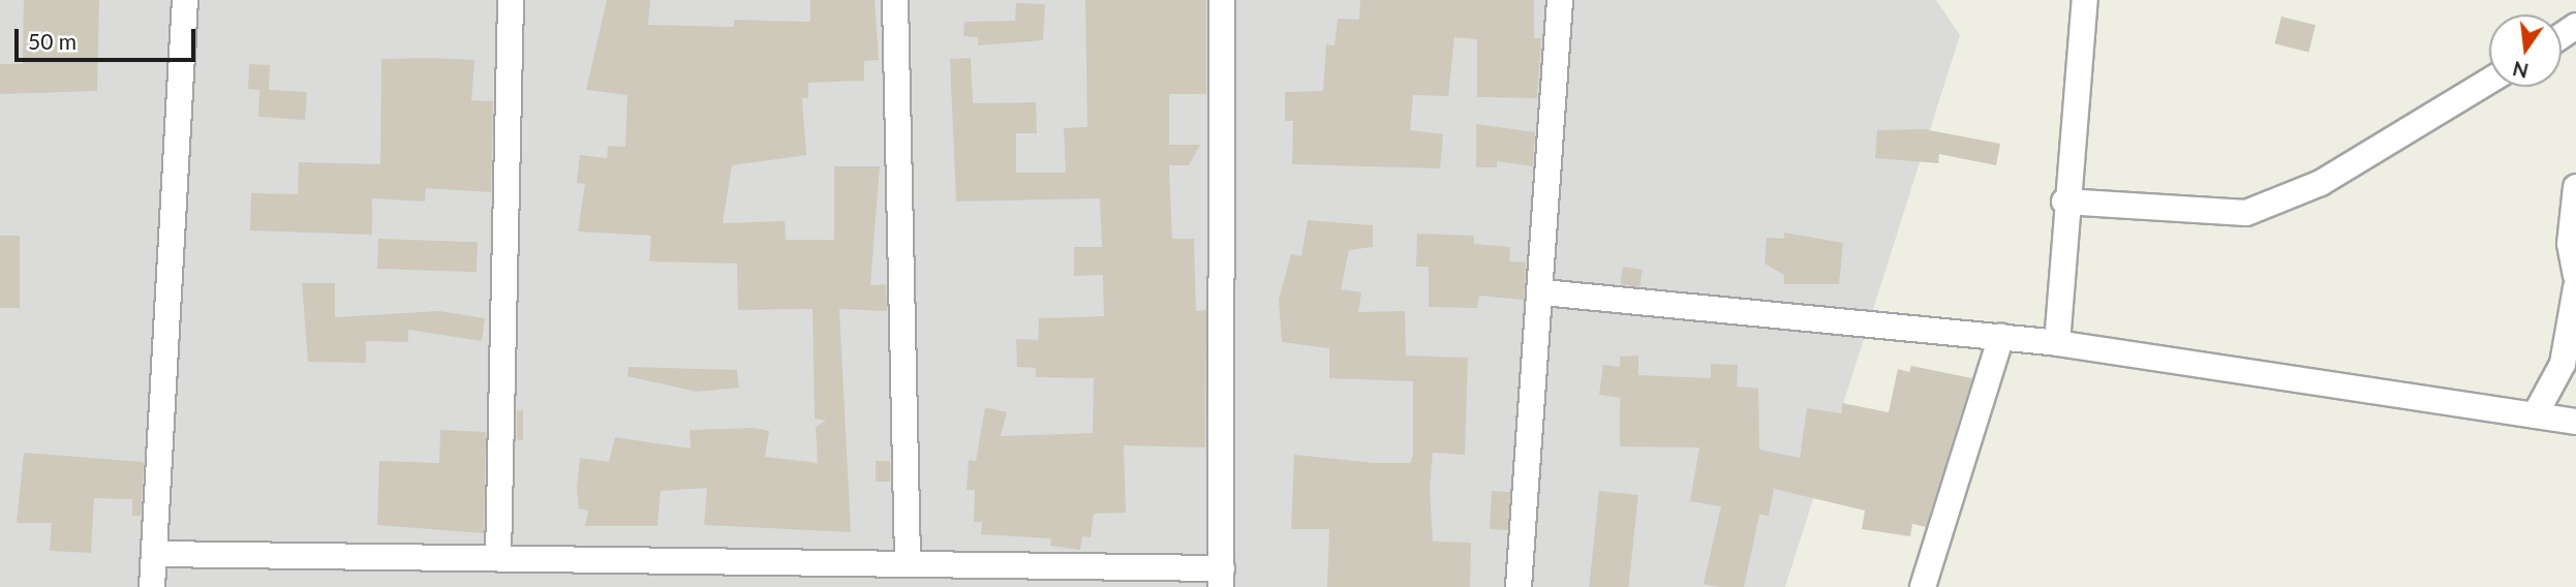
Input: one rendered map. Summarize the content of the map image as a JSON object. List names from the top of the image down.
{
  "scale_bar": "50 m",
  "north": "bottom"
}
